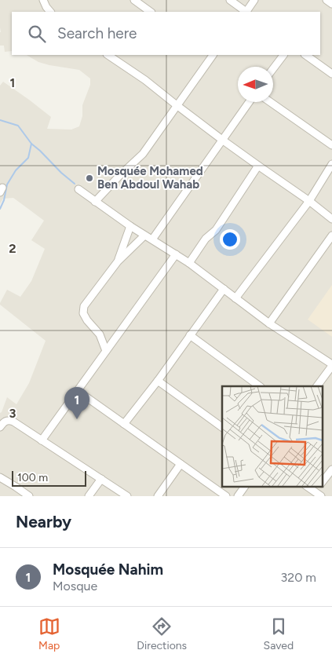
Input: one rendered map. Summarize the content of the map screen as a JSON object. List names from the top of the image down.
{
  "places": ["Mosquée Mohamed Ben Abdoul Wahab"],
  "scale_bar": "100 m",
  "north": "left",
  "page": {
    "search": "Search here",
    "pins": "1",
    "scale": "100 m",
    "heading": "Nearby",
    "list": [
      {
        "mark": "1",
        "name": "Mosquée Nahim",
        "note": "Mosque",
        "value": "320 m"
      }
    ],
    "nav": ["Map", "Directions", "Saved"]
  },
  "grid": {
    "rows": ["1", "2", "3"]
  }
}
